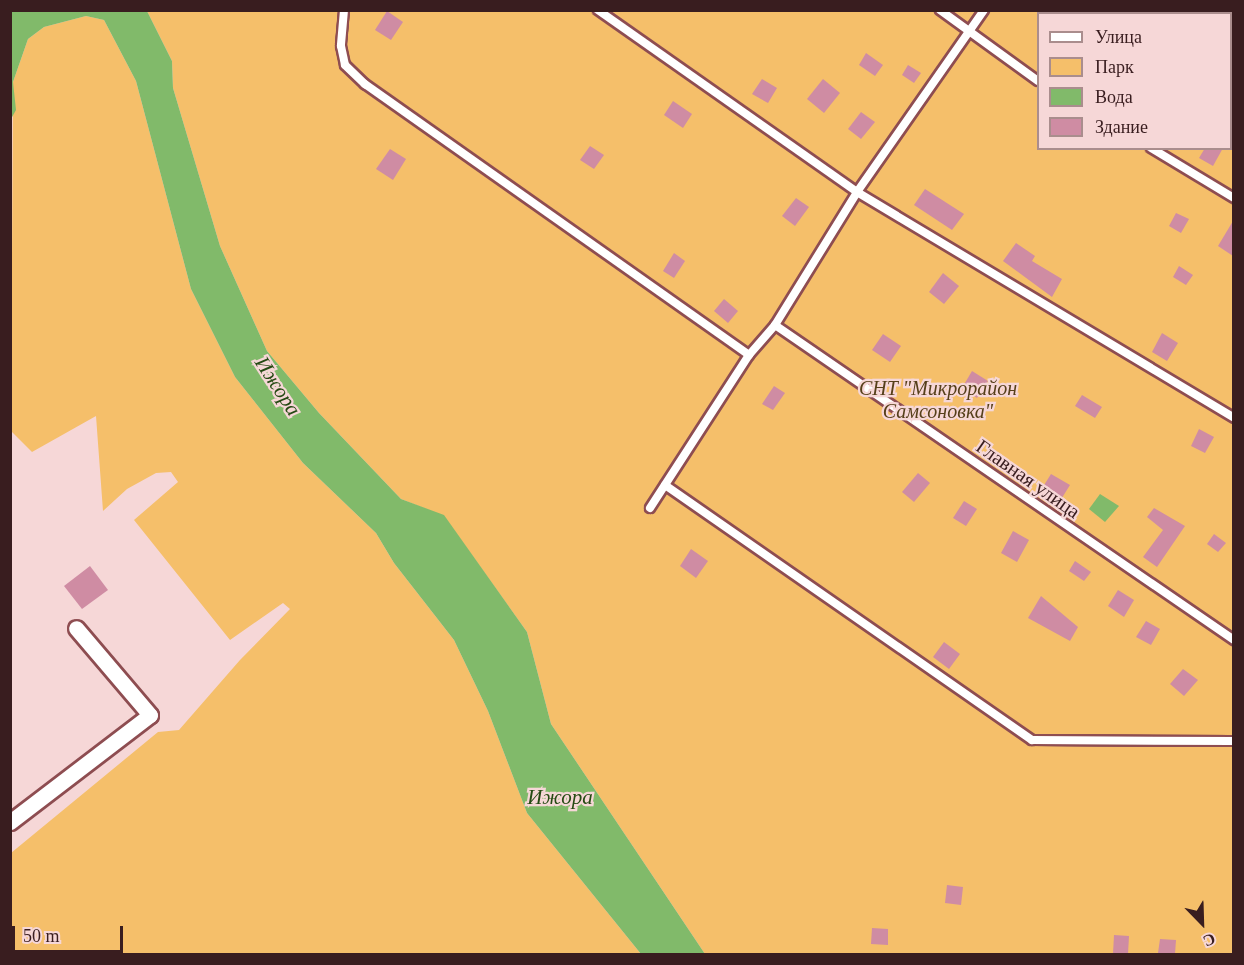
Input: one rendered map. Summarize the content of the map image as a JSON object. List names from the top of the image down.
{
  "streets": {
    "lane": ["Главная улица"]
  },
  "water": ["Ижора"],
  "parks": ["СНТ \"Микрорайон Самсоновка\""],
  "legend": [
    "Улица",
    "Парк",
    "Вода",
    "Здание"
  ],
  "scale_bar": "50 m",
  "north": "bottom right"
}
